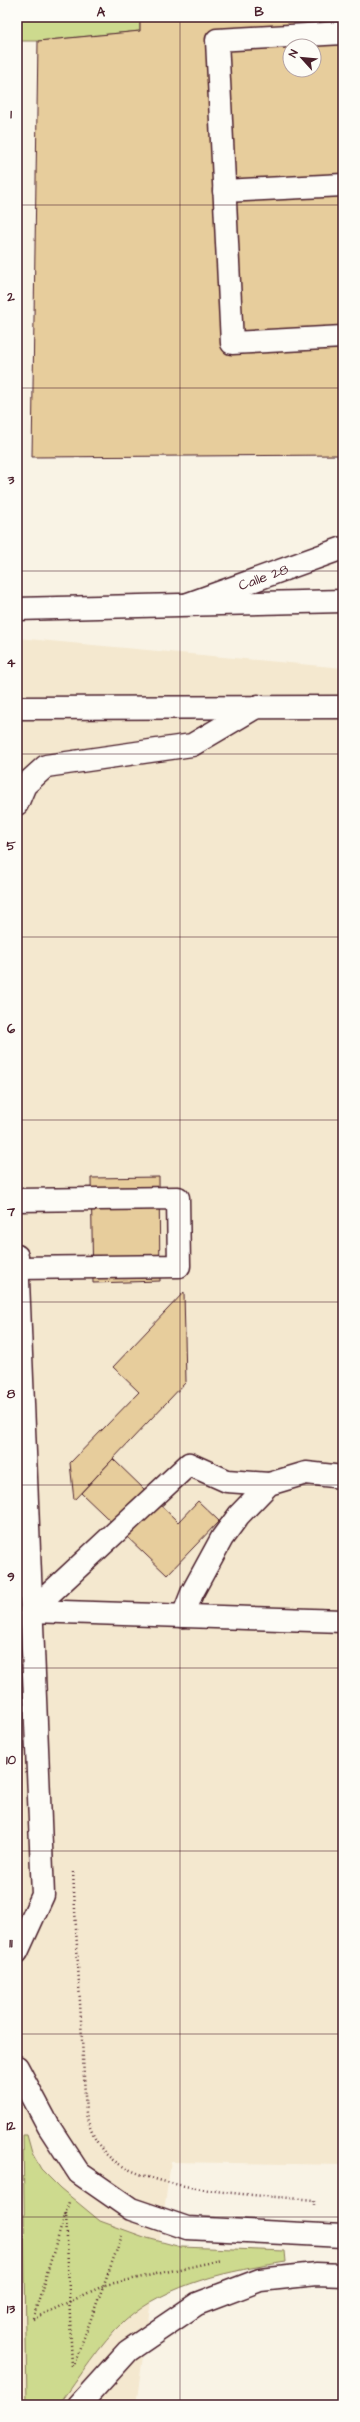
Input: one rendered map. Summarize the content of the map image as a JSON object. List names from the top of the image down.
{
  "streets": {
    "main road": ["Calle 28"]
  },
  "north": "top left",
  "grid": {
    "columns": ["A", "B"],
    "rows": [
      "1",
      "2",
      "3",
      "4",
      "5",
      "6",
      "7",
      "8",
      "9",
      "10",
      "11",
      "12",
      "13"
    ]
  }
}
